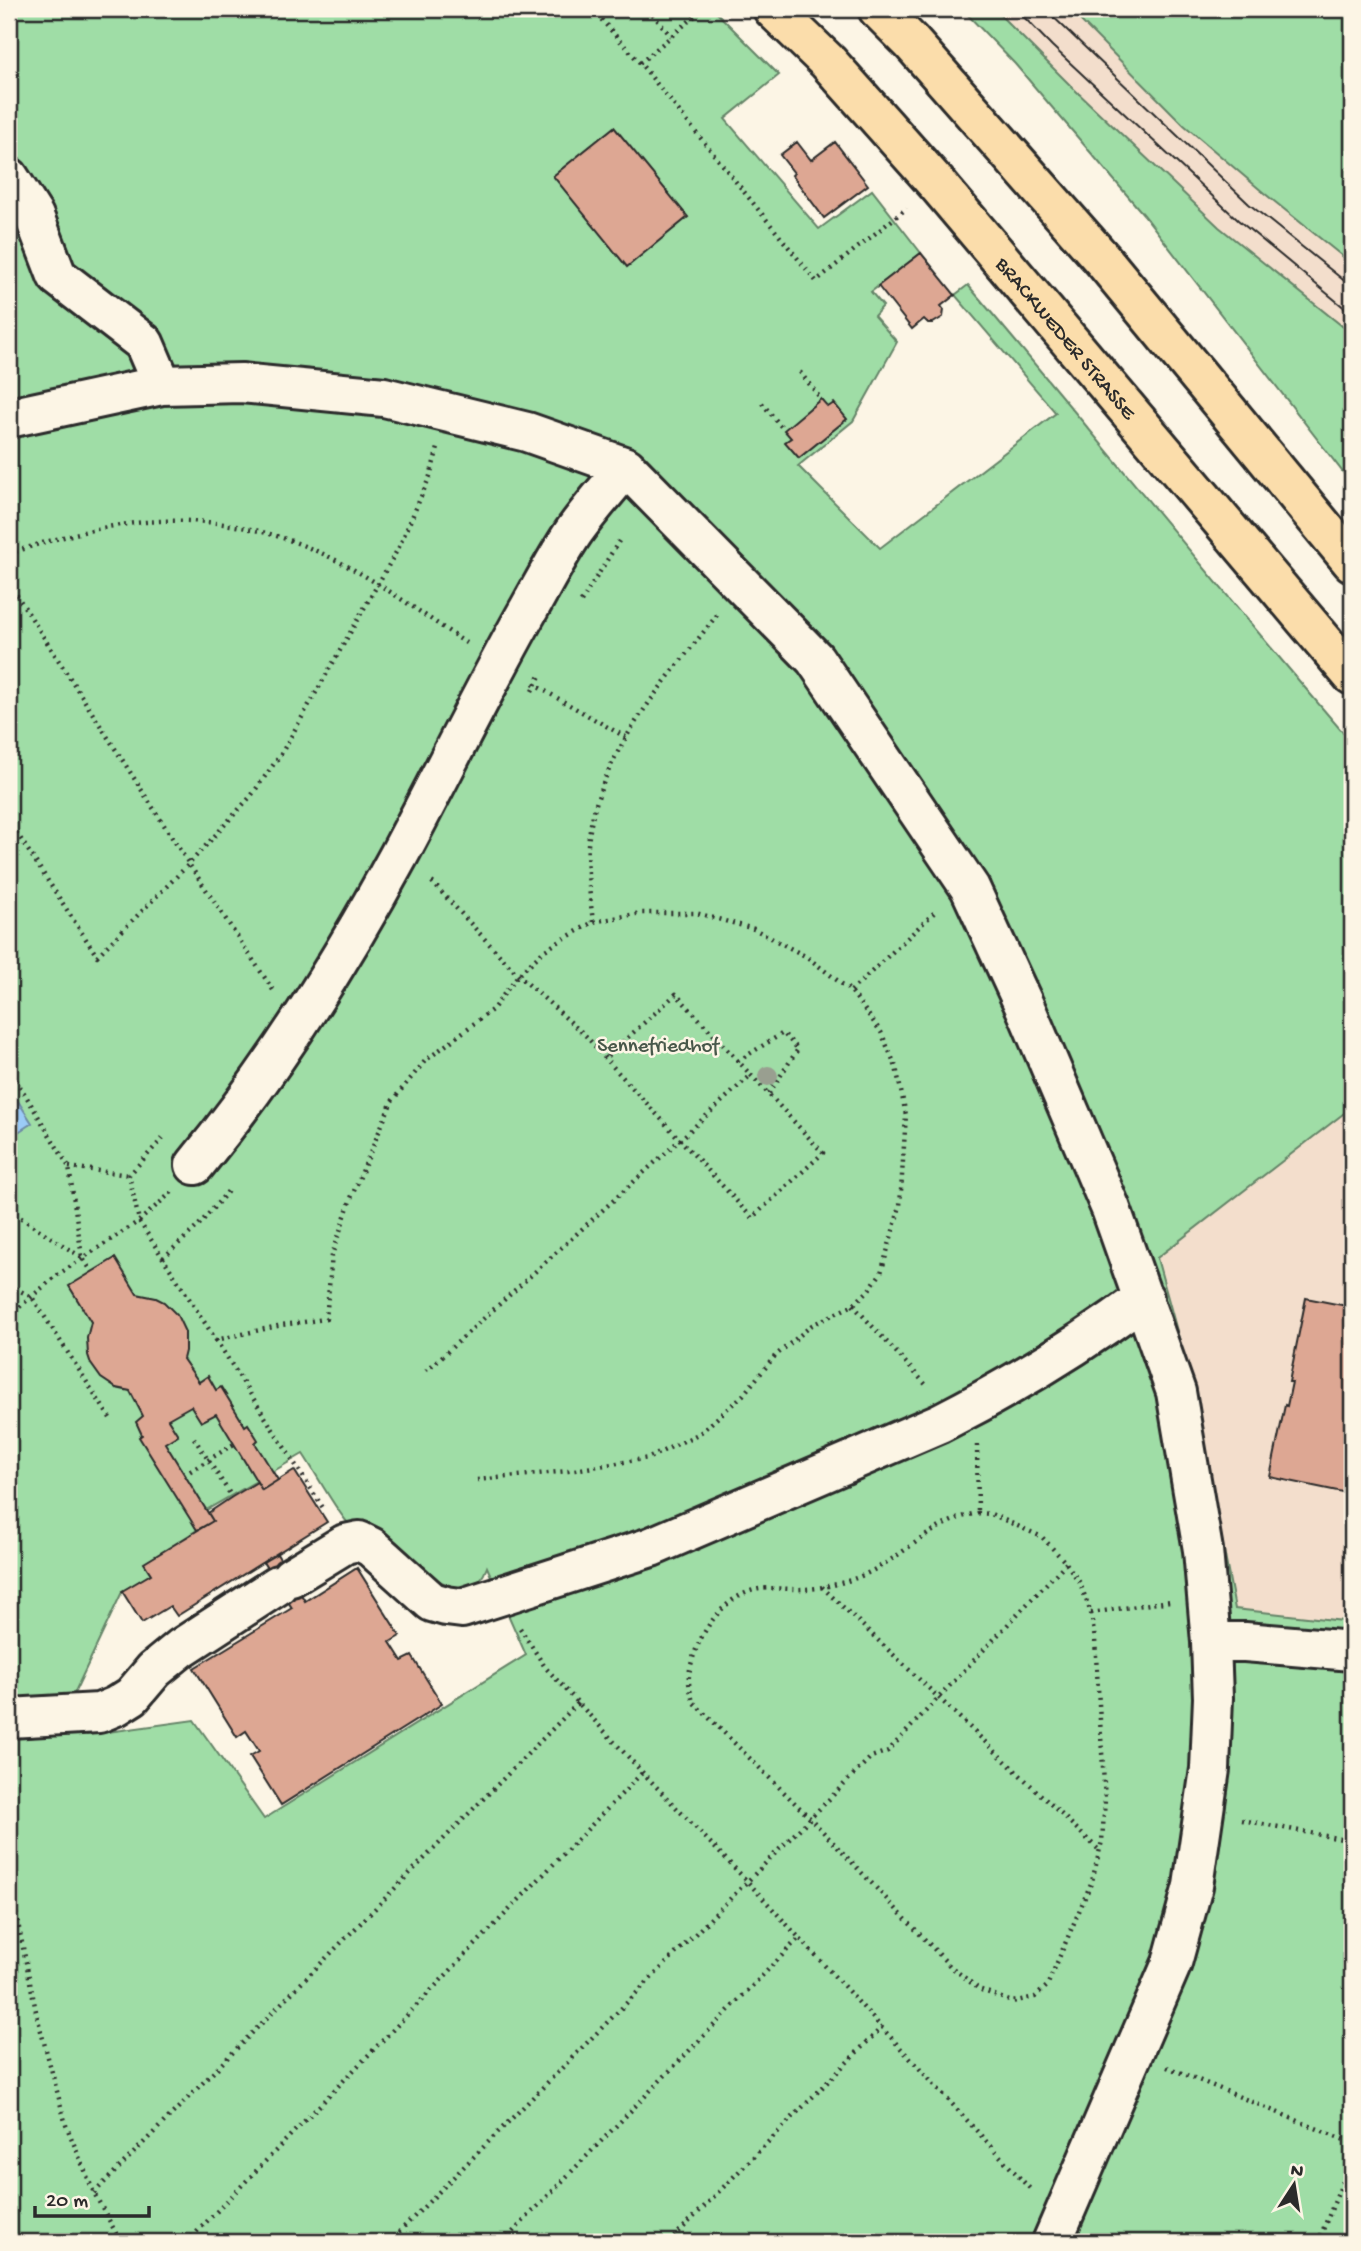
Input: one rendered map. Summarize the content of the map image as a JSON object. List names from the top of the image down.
{
  "streets": {
    "main road": ["BRACKWEDER STRASSE"]
  },
  "parks": ["Sennefriedhof"],
  "scale_bar": "20 m",
  "north": "top"
}
